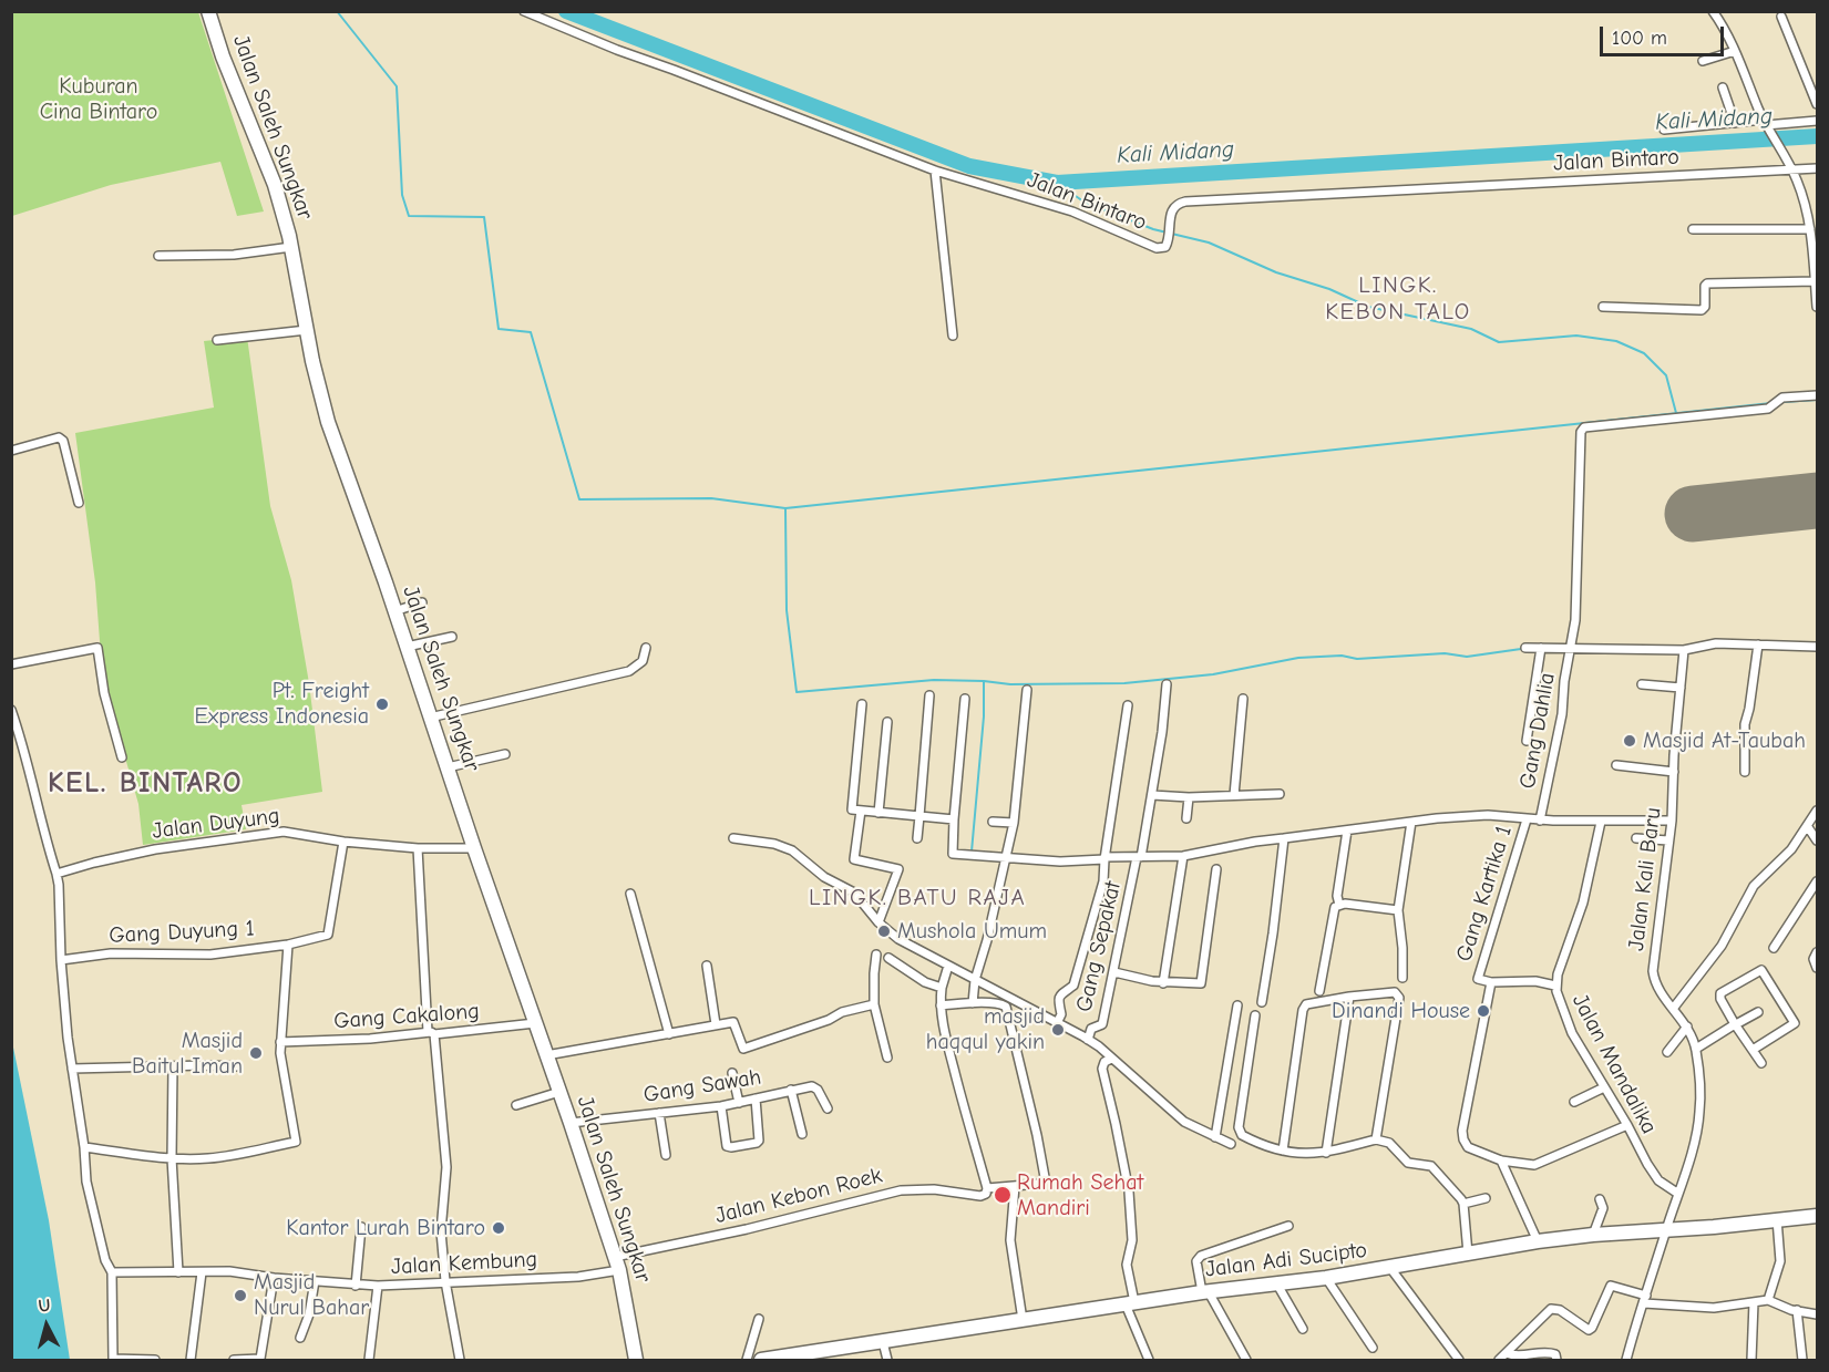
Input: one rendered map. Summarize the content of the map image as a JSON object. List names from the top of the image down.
{
  "streets": {
    "highway": ["Jalan Saleh Sungkar", "Jalan Adi Sucipto"],
    "street": [
      "Jalan Bintaro",
      "Gang Dahlia",
      "Jalan Duyung",
      "Jalan Kali Baru",
      "Gang Kartika 1",
      "Gang Duyung 1",
      "Gang Sepakat",
      "Gang Cakalong",
      "Jalan Mandalika",
      "Gang Sawah",
      "Jalan Kebon Roek",
      "Jalan Kembung"
    ]
  },
  "crossings": [
    ["Jalan Saleh Sungkar", "Jalan Duyung"],
    ["Jalan Saleh Sungkar", "Gang Cakalong"],
    ["Jalan Saleh Sungkar", "Gang Sawah"],
    ["Jalan Saleh Sungkar", "Jalan Kebon Roek"],
    ["Jalan Saleh Sungkar", "Jalan Kembung"],
    ["Jalan Duyung", "Gang Duyung 1"],
    ["Jalan Kali Baru", "Jalan Mandalika"],
    ["Jalan Kali Baru", "Jalan Adi Sucipto"],
    ["Jalan Kebon Roek", "Jalan Kembung"]
  ],
  "districts": ["LINGK. KEBON TALO", "KEL. BINTARO", "LINGK. BATU RAJA"],
  "water": ["Kali Midang"],
  "parks": ["Kuburan Cina Bintaro"],
  "places": [
    "Pt. Freight Express Indonesia",
    "Masjid At-Taubah",
    "Mushola Umum",
    "Dinandi House",
    "masjid haqqul yakin",
    "Masjid Baitul Iman",
    "Rumah Sehat Mandiri",
    "Kantor Lurah Bintaro",
    "Masjid Nurul Bahar"
  ],
  "scale_bar": "100 m",
  "north": "top"
}
